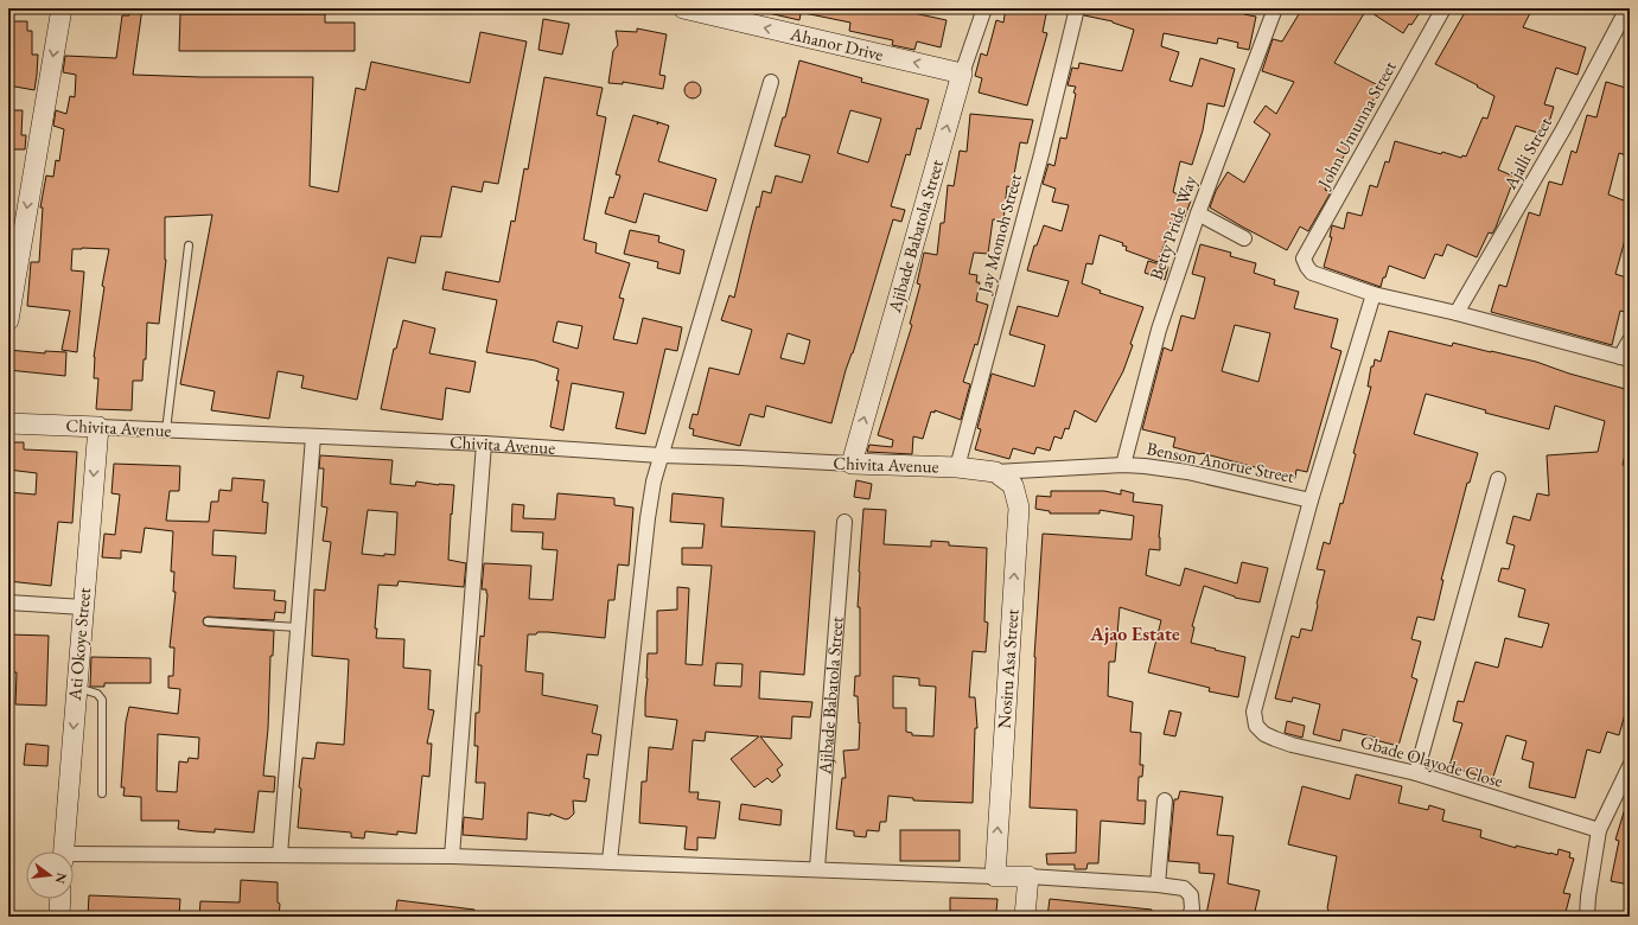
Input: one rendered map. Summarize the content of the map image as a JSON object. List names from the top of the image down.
{
  "streets": {
    "street": [
      "Ahanor Drive",
      "John Umunna Street",
      "Ajalli Street",
      "Betty Pride Way",
      "Jay Momoh Street",
      "Ajibade Babatola Street",
      "Chivita Avenue",
      "Benson Anorue Street",
      "Ati Okoye Street",
      "Nosiru Asa Street",
      "Gbade Olayode Close"
    ]
  },
  "crossings": [
    ["Ahanor Drive", "Ajibade Babatola Street"],
    ["Betty Pride Way", "Benson Anorue Street"],
    ["Jay Momoh Street", "Chivita Avenue"],
    ["Ajibade Babatola Street", "Chivita Avenue"],
    ["Chivita Avenue", "Benson Anorue Street"],
    ["Chivita Avenue", "Ati Okoye Street"],
    ["Chivita Avenue", "Nosiru Asa Street"],
    ["Benson Anorue Street", "Nosiru Asa Street"],
    ["Benson Anorue Street", "Gbade Olayode Close"]
  ],
  "one_way": [
    "Ahanor Drive",
    "Ajibade Babatola Street",
    "Ati Okoye Street",
    "Nosiru Asa Street"
  ],
  "districts": ["Ajao Estate"],
  "north": "right"
}
